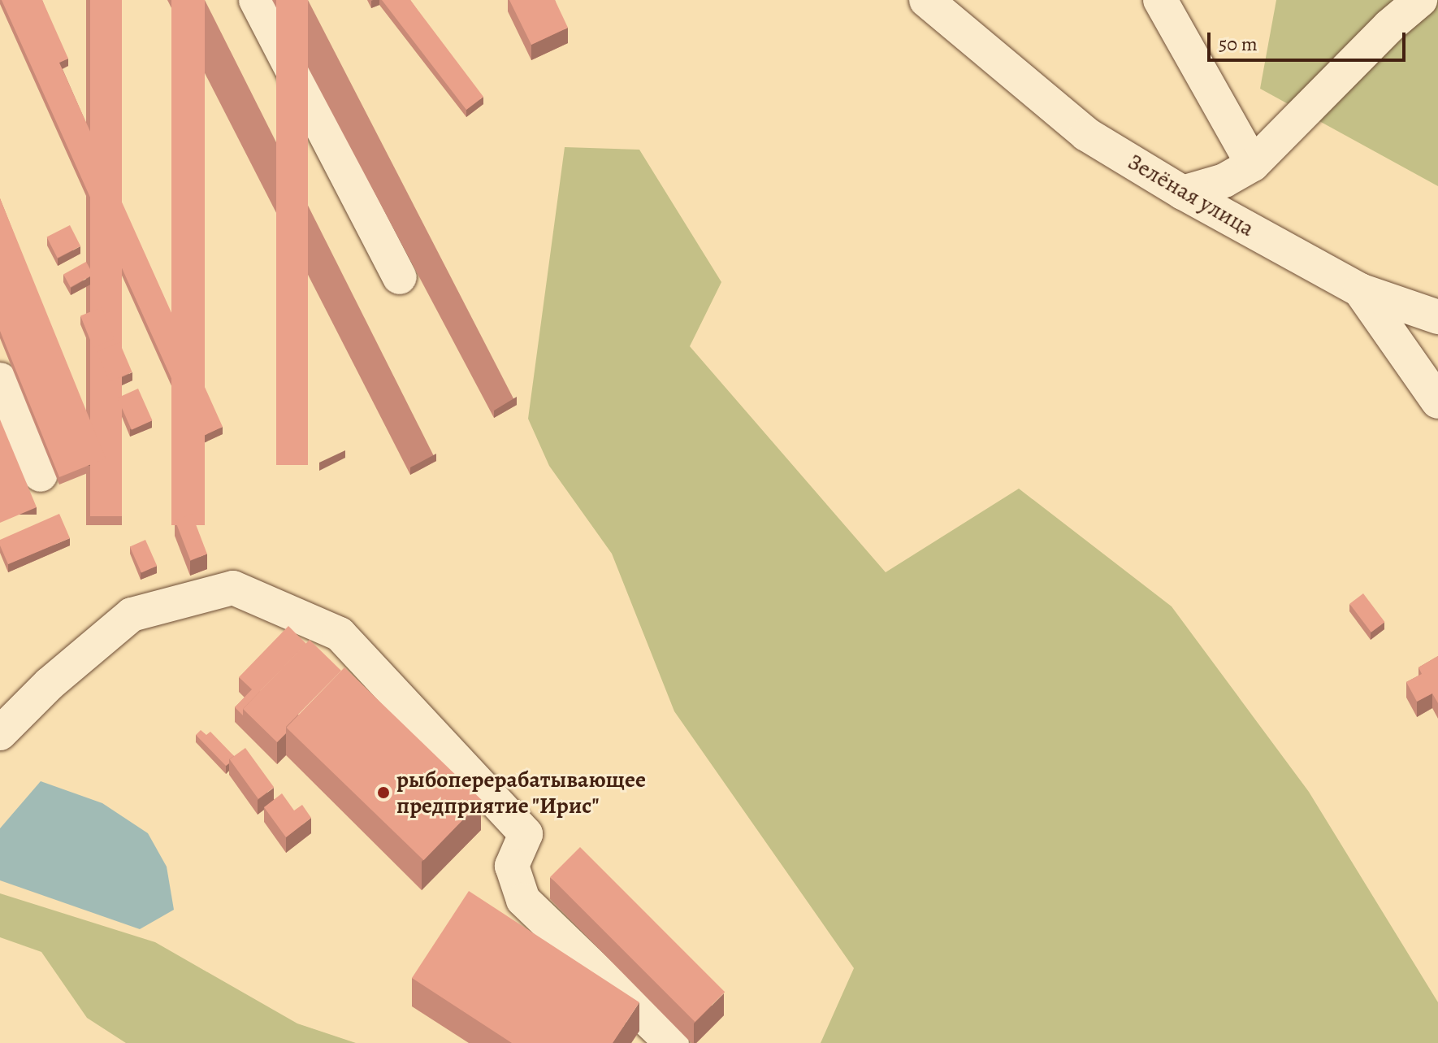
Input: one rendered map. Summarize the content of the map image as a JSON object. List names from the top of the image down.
{
  "streets": {
    "street": ["Зелёная улица"]
  },
  "places": ["рыбоперерабатывающее предприятие \"Ирис\""],
  "scale_bar": "50 m"
}
